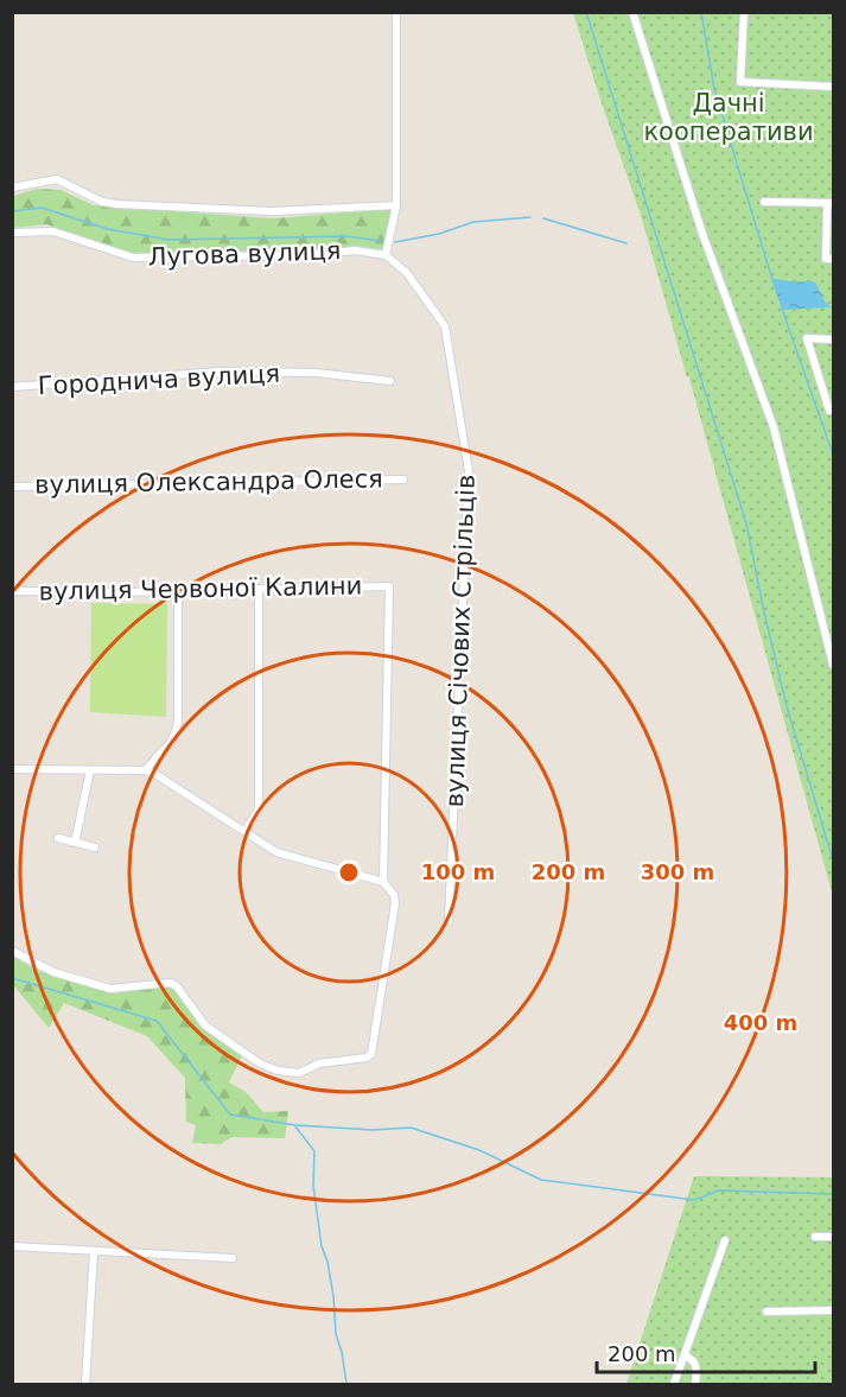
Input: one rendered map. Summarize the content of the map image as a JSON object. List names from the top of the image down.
{
  "streets": {
    "street": [
      "Лугова вулиця",
      "Городнича вулиця",
      "вулиця Олександра Олеся",
      "вулиця Червоної Калини",
      "вулиця Січових Стрільців"
    ]
  },
  "crossings": [
    ["Лугова вулиця", "вулиця Січових Стрільців"]
  ],
  "parks": ["Дачні кооперативи"],
  "scale_bar": "200 m",
  "rings": [
    "100 m",
    "200 m",
    "300 m",
    "400 m"
  ]
}
